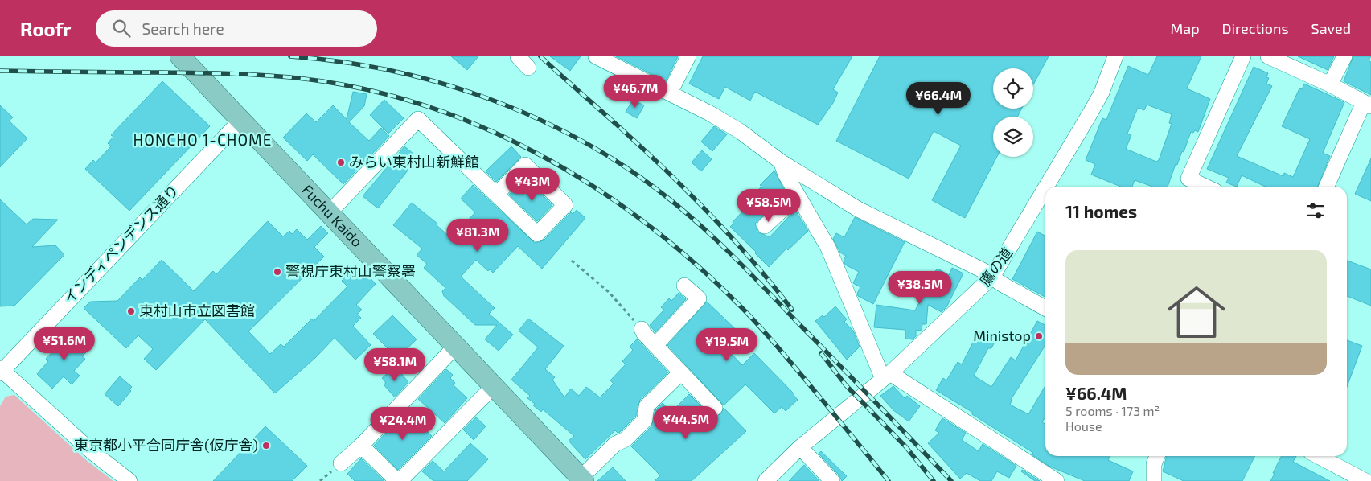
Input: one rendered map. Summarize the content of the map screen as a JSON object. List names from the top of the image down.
{
  "streets": {
    "main road": ["Fuchu Kaido"],
    "street": ["インディペンデンス通り", "鷹の道"]
  },
  "crossings": [
    ["Fuchu Kaido", "インディペンデンス通り"]
  ],
  "districts": ["HONCHO 1-CHOME"],
  "places": [
    "みらい東村山新鮮館",
    "警視庁東村山警察署",
    "東村山市立図書館",
    "Ministop",
    "東京都小平合同庁舎(仮庁舎)"
  ],
  "page": {
    "header": "Roofr",
    "search": "Search here",
    "nav": ["Map", "Directions", "Saved"],
    "price": [
      "¥46.7M",
      "¥66.4M",
      "¥43M",
      "¥58.5M",
      "¥81.3M",
      "¥38.5M",
      "¥51.6M",
      "¥19.5M",
      "¥58.1M",
      "¥44.5M",
      "¥24.4M"
    ],
    "heading": "11 homes",
    "list": [
      {
        "name": "¥66.4M",
        "note": "5 rooms · 173 m² · House"
      }
    ]
  }
}
